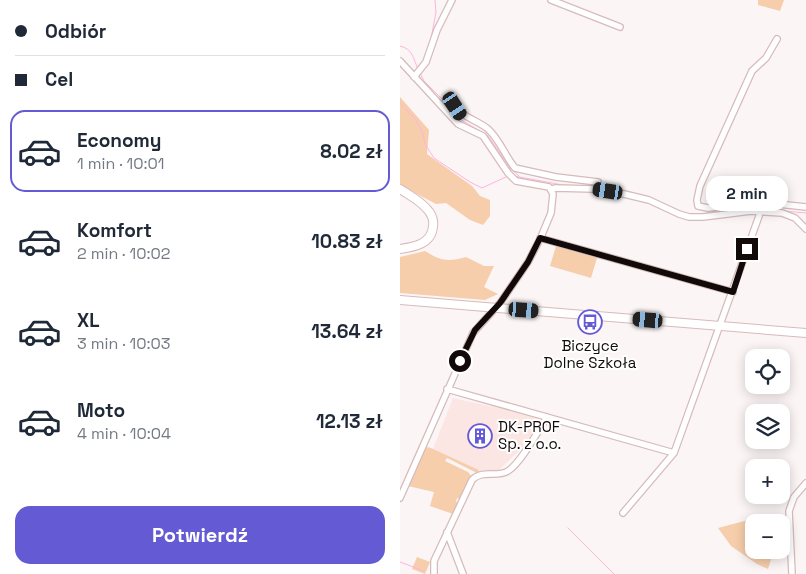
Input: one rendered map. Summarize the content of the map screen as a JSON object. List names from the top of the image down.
{
  "places": {
    "bus stop": ["Biczyce Dolne Szkoła"],
    "building": ["DK-PROF Sp. z o.o."]
  },
  "page": {
    "banner": ["Odbiór", "Cel"],
    "list": [
      {
        "name": "Economy",
        "note": "1 min · 10:01",
        "value": "8.02 zł"
      },
      {
        "name": "Komfort",
        "note": "2 min · 10:02",
        "value": "10.83 zł"
      },
      {
        "name": "XL",
        "note": "3 min · 10:03",
        "value": "13.64 zł"
      },
      {
        "name": "Moto",
        "note": "4 min · 10:04",
        "value": "12.13 zł"
      }
    ],
    "bubble": "2 min",
    "map_buttons": ["+", "−"],
    "buttons": "Potwierdź"
  }
}
